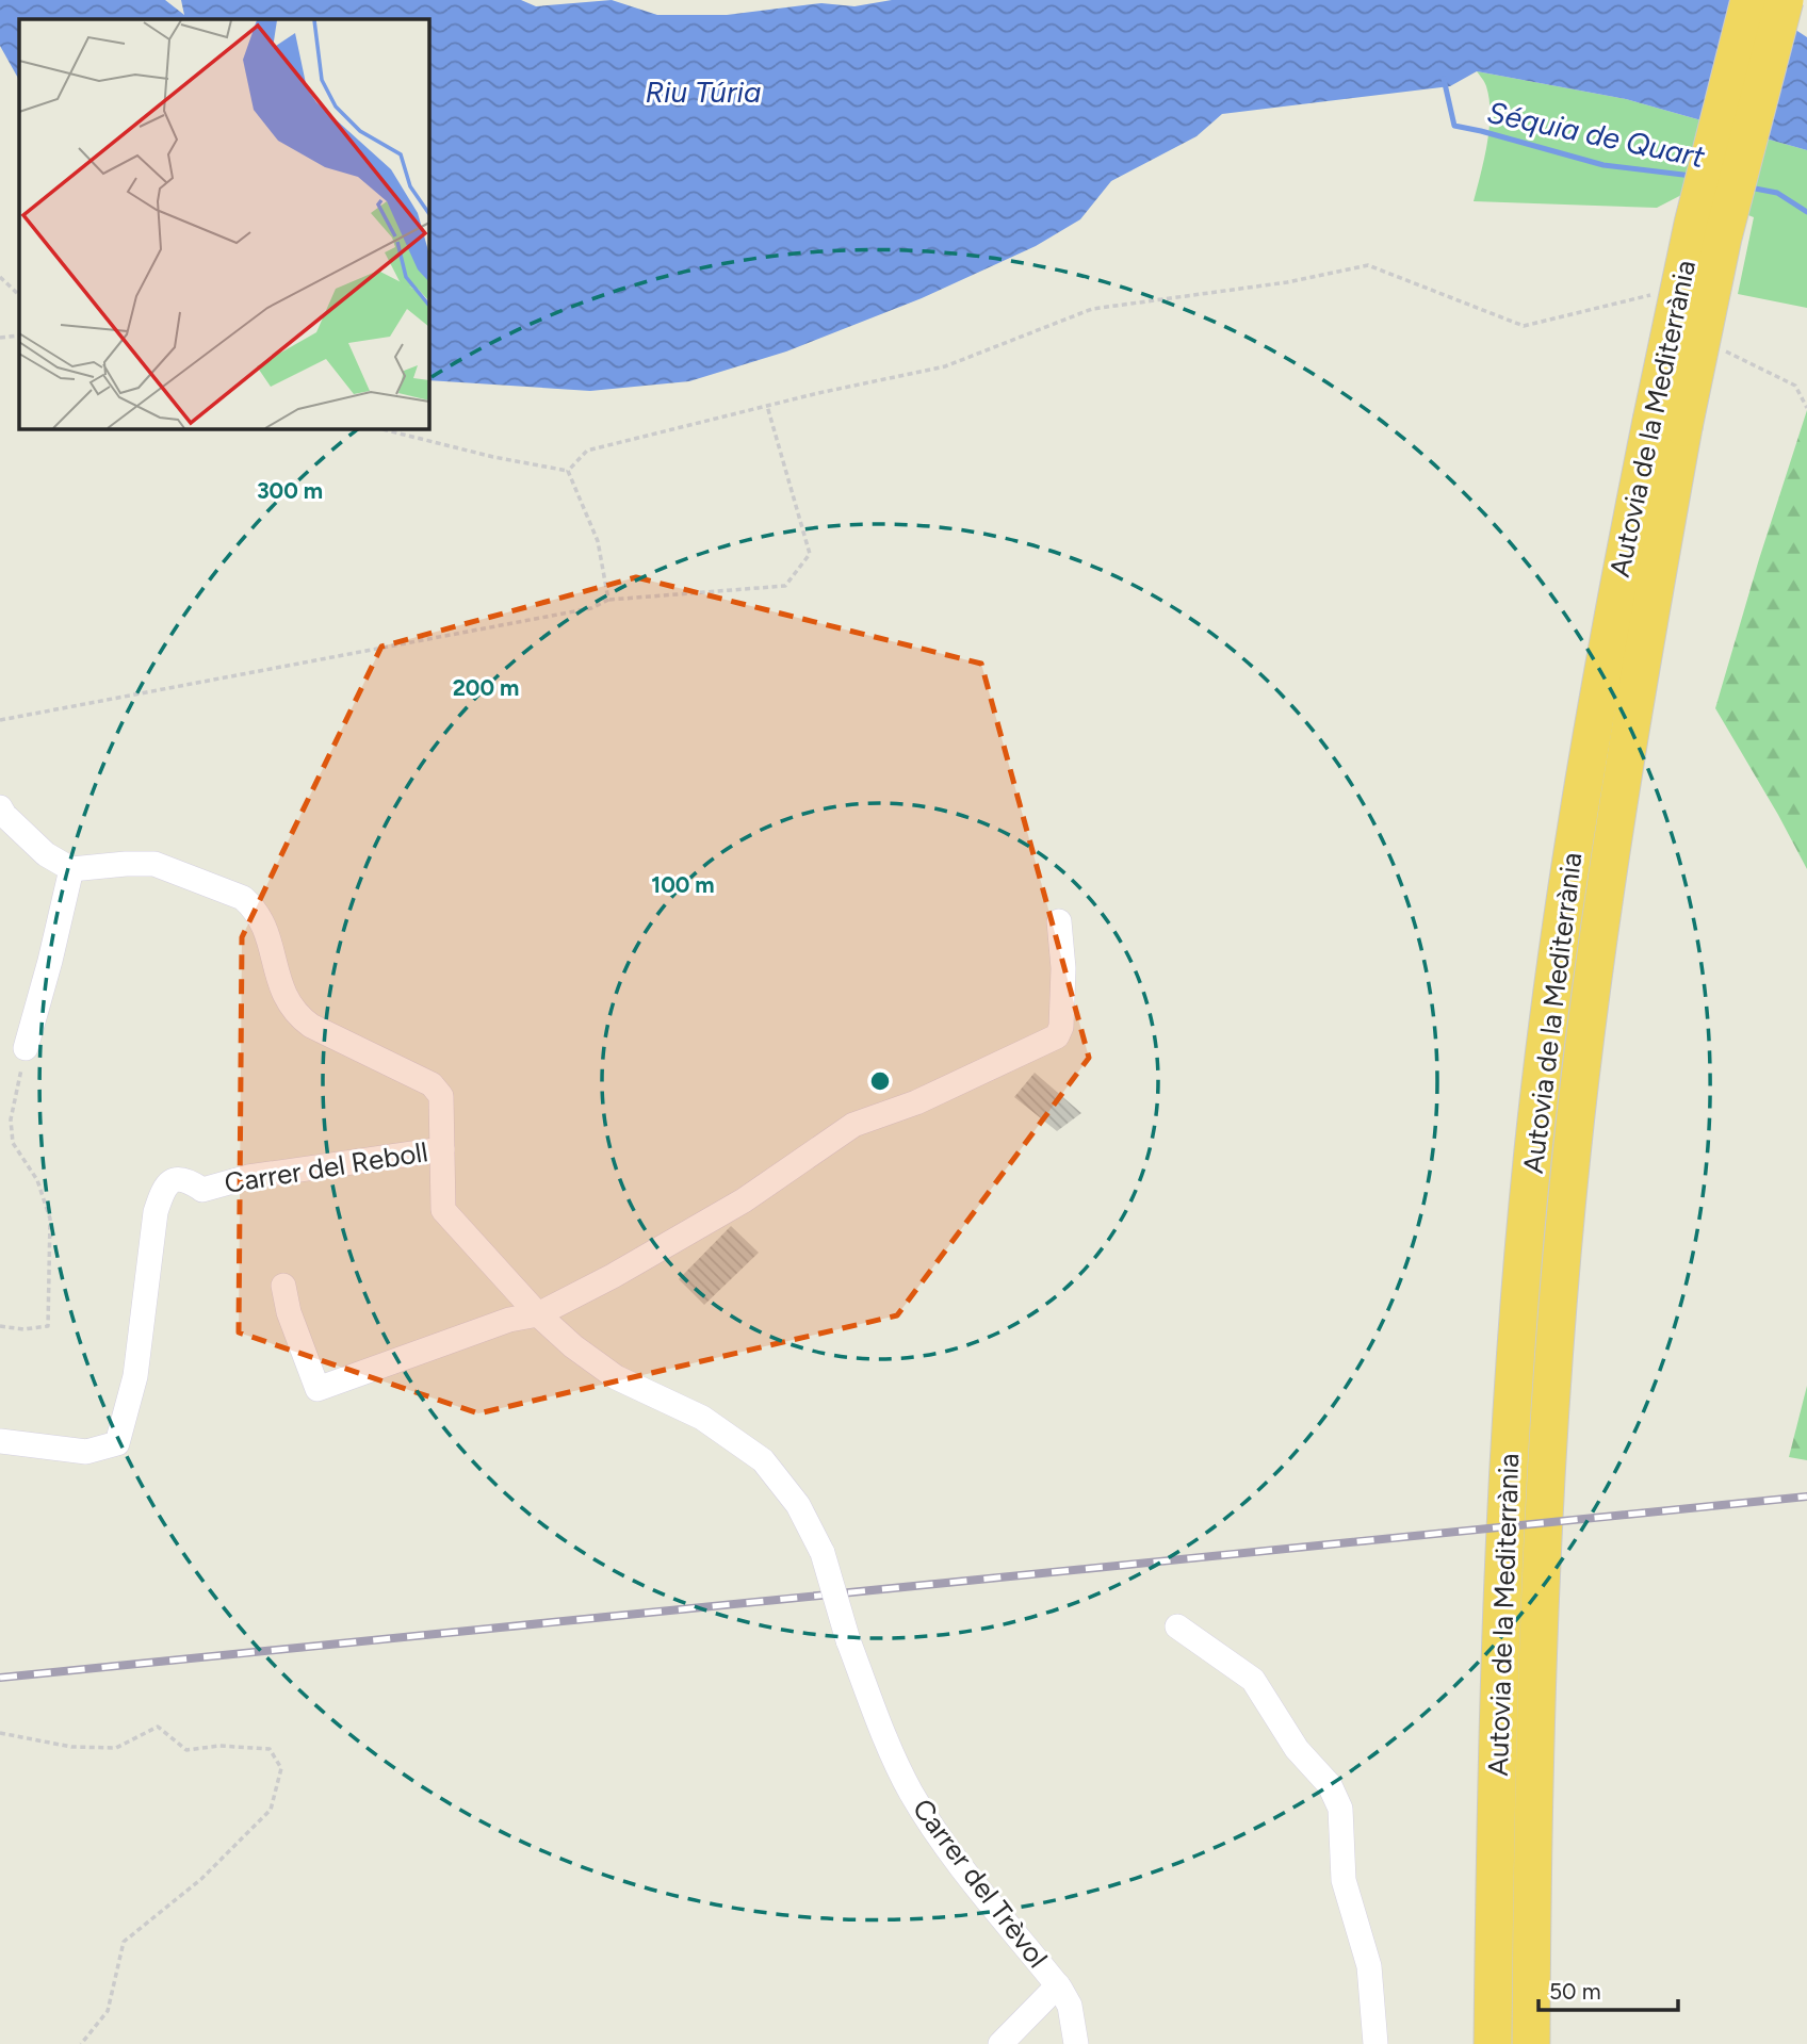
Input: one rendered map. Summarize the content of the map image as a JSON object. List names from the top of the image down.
{
  "streets": {
    "highway": ["Autovia de la Mediterrània"],
    "street": ["Carrer del Reboll", "Carrer del Trèvol"]
  },
  "crossings": [
    ["Carrer del Reboll", "Carrer del Trèvol"]
  ],
  "water": ["Riu Túria", "Séquia de Quart"],
  "scale_bar": "50 m",
  "rings": ["300 m", "200 m", "100 m"]
}
